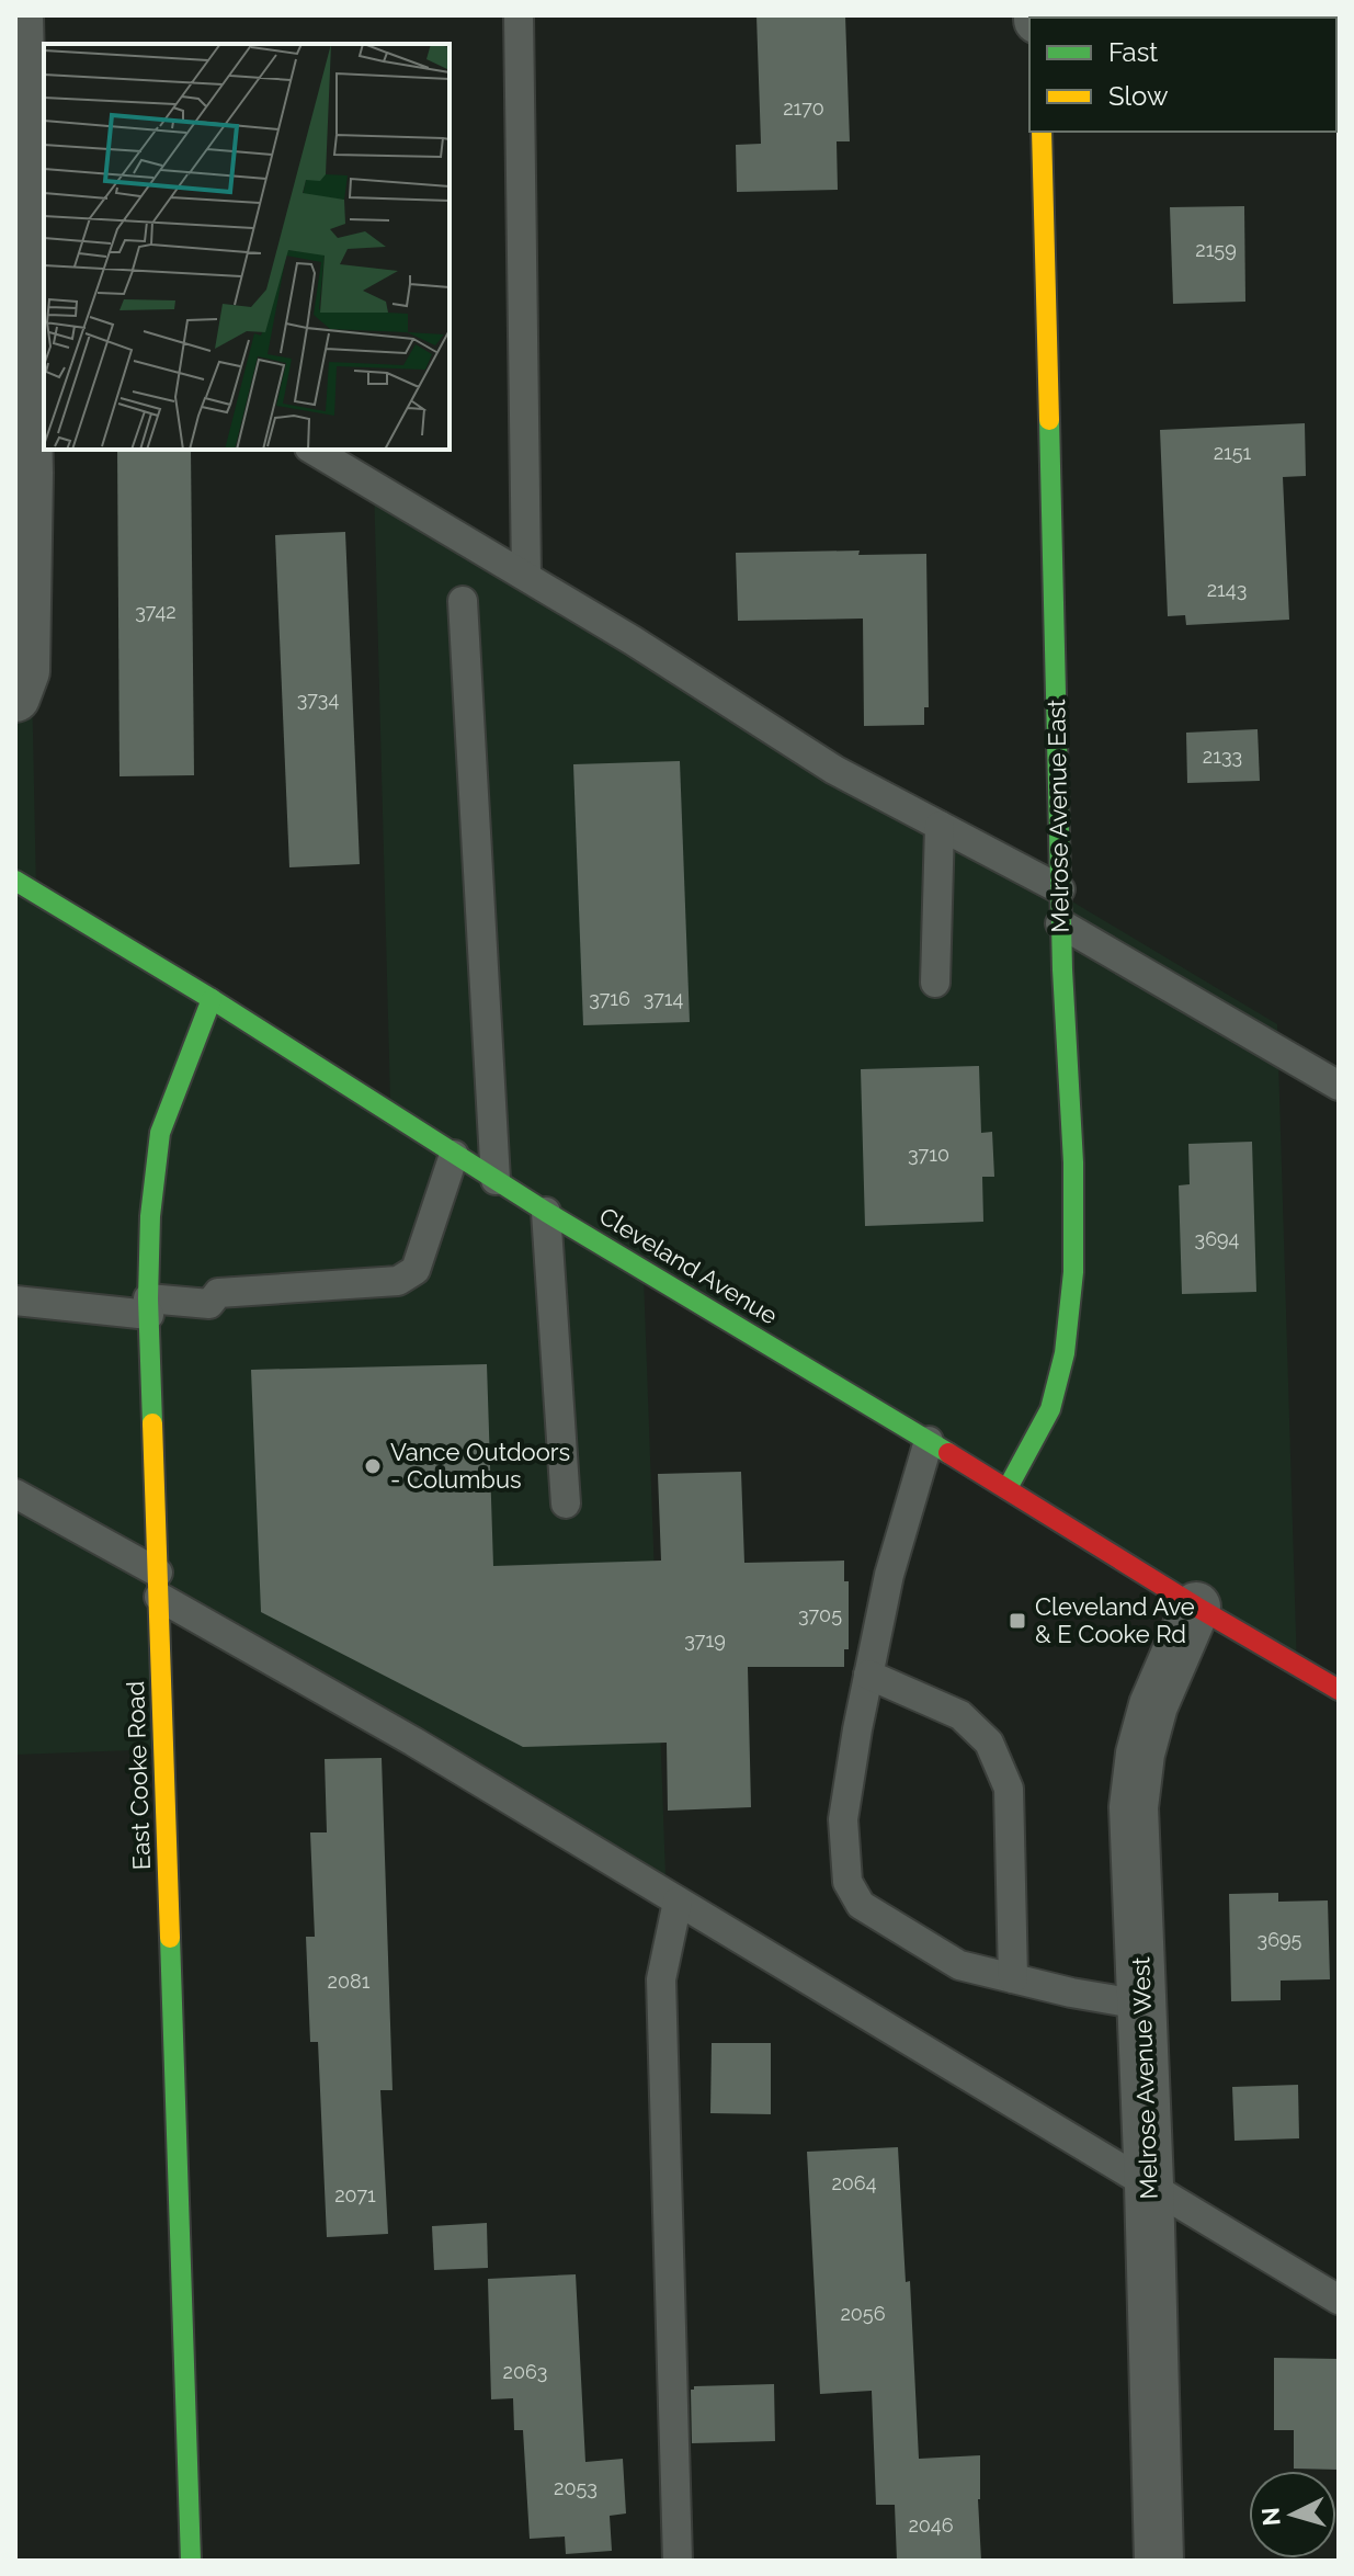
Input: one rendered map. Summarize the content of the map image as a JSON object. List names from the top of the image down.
{
  "streets": {
    "street": [
      "Melrose Avenue East",
      "Cleveland Avenue",
      "East Cooke Road",
      "Melrose Avenue West"
    ]
  },
  "crossings": [
    ["Melrose Avenue East", "Cleveland Avenue"],
    ["Cleveland Avenue", "East Cooke Road"],
    ["Cleveland Avenue", "Melrose Avenue West"]
  ],
  "places": {
    "other": ["Vance Outdoors - Columbus"],
    "transit": ["Cleveland Ave & E Cooke Rd"]
  },
  "house_numbers": [
    "2170",
    "2159",
    "2151",
    "2143",
    "3742",
    "3734",
    "2133",
    "3716",
    "3714",
    "3710",
    "3694",
    "3705",
    "3719",
    "3695",
    "2081",
    "2064",
    "2071",
    "2056",
    "2063",
    "2053",
    "2046"
  ],
  "legend": ["Fast", "Slow"],
  "north": "left"
}
